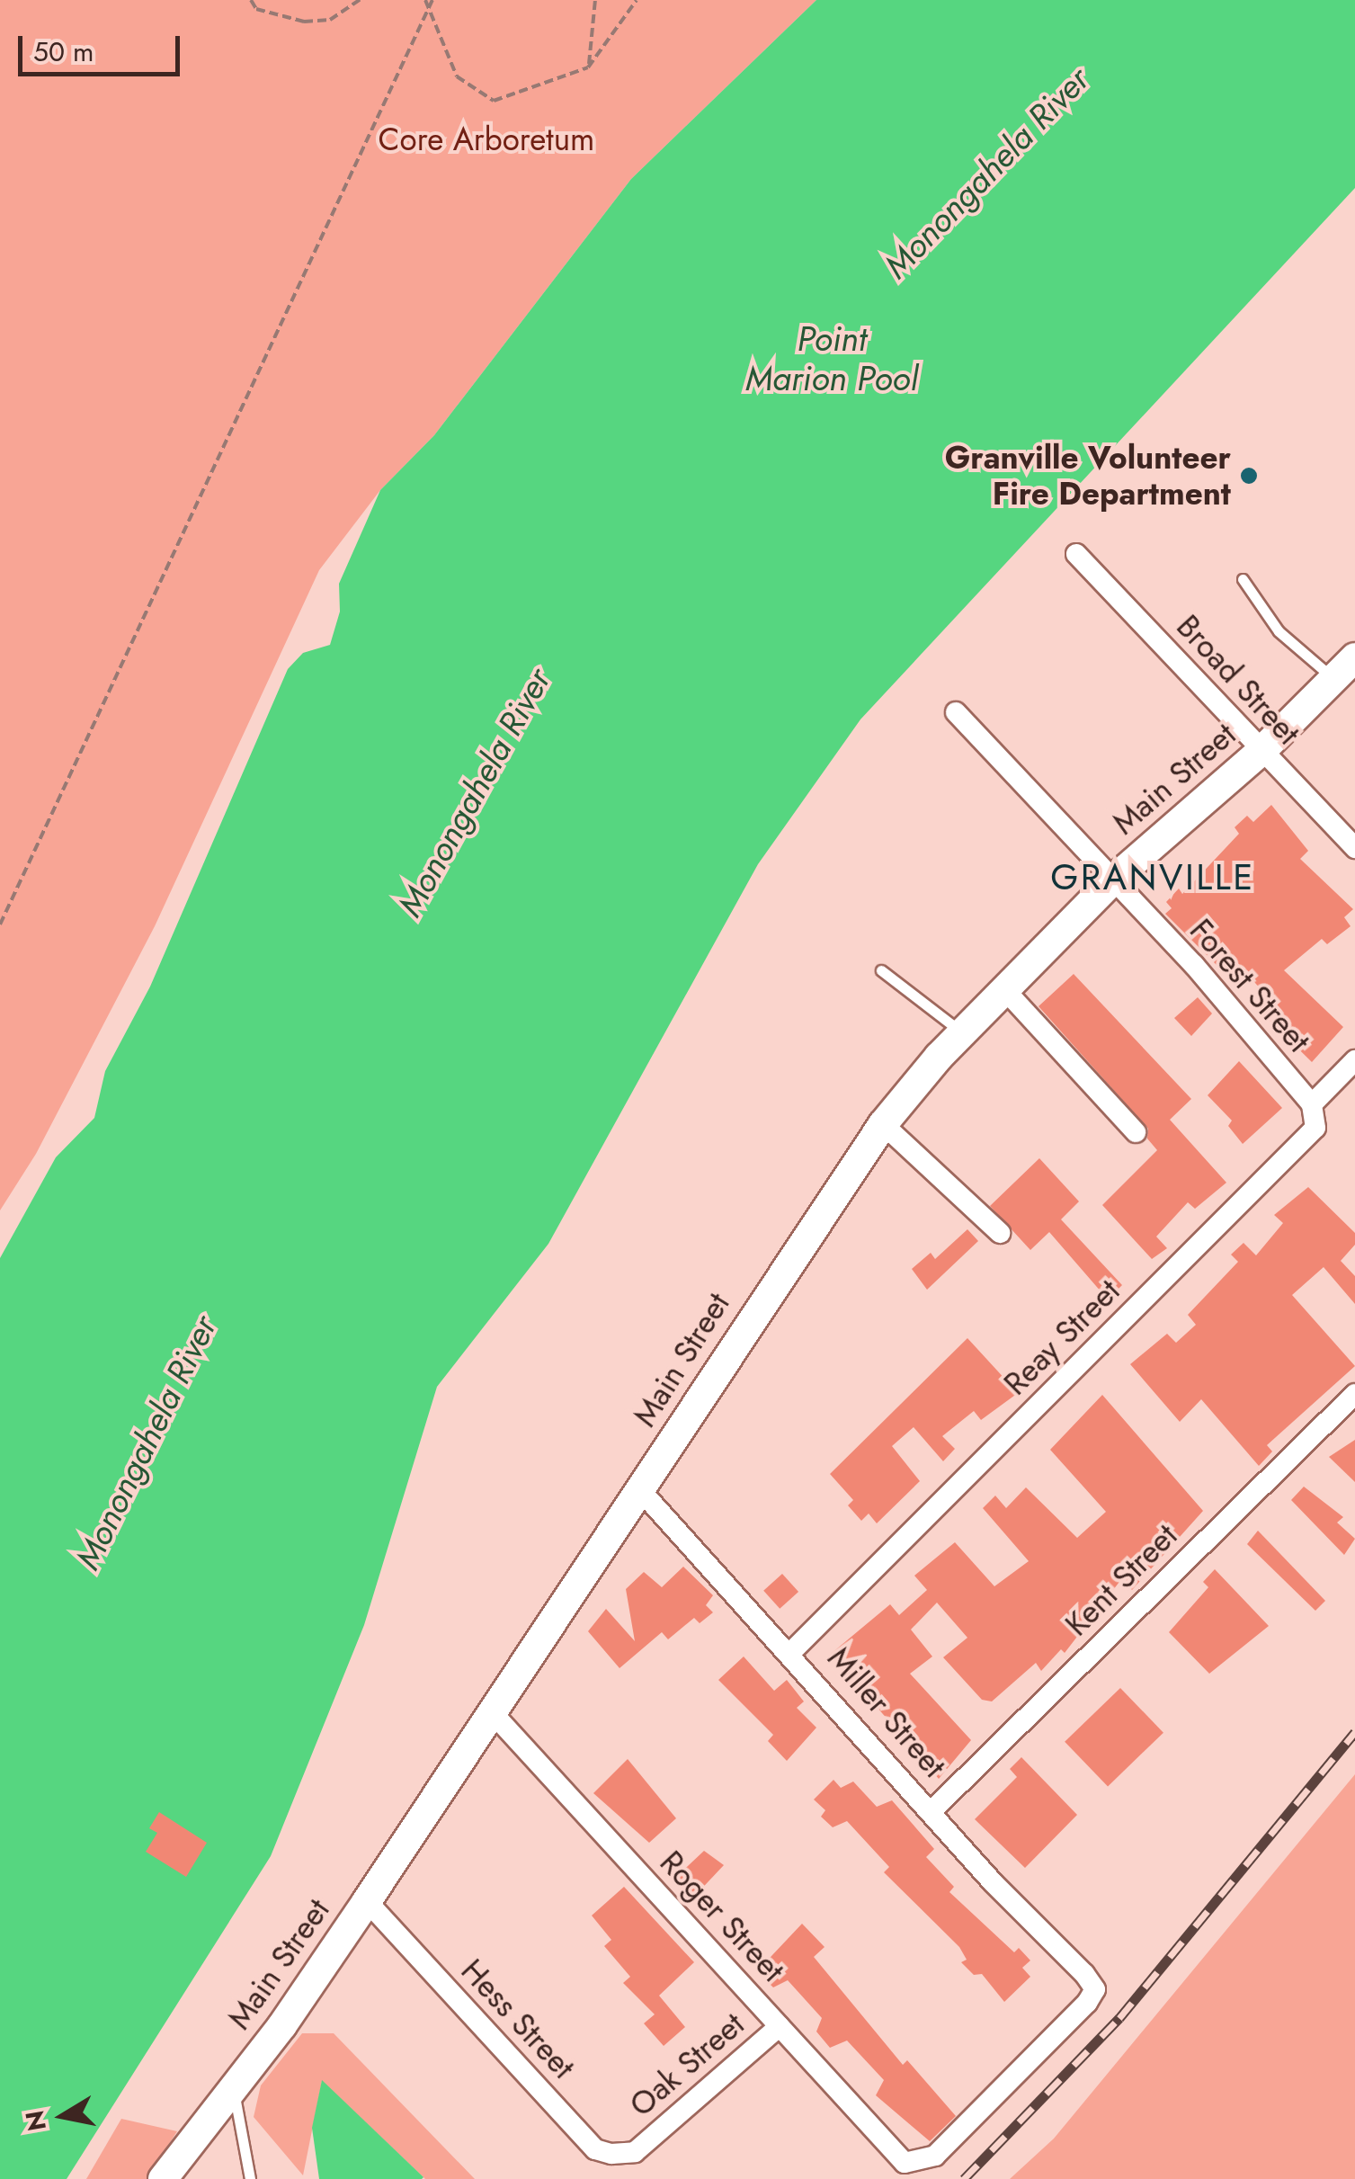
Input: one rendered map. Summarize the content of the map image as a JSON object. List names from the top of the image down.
{
  "streets": {
    "main road": ["Main Street"],
    "street": [
      "Broad Street",
      "Forest Street",
      "Reay Street",
      "Kent Street",
      "Miller Street",
      "Roger Street",
      "Hess Street",
      "Oak Street"
    ]
  },
  "crossings": [
    ["Broad Street", "Main Street"],
    ["Main Street", "Forest Street"],
    ["Main Street", "Miller Street"],
    ["Main Street", "Roger Street"],
    ["Main Street", "Hess Street"],
    ["Forest Street", "Reay Street"],
    ["Reay Street", "Miller Street"],
    ["Kent Street", "Miller Street"],
    ["Miller Street", "Roger Street"],
    ["Roger Street", "Oak Street"],
    ["Hess Street", "Oak Street"]
  ],
  "districts": ["GRANVILLE"],
  "water": ["Monongahela River", "Point Marion Pool"],
  "parks": ["Core Arboretum"],
  "places": ["Granville Volunteer Fire Department"],
  "scale_bar": "50 m",
  "north": "left"
}
